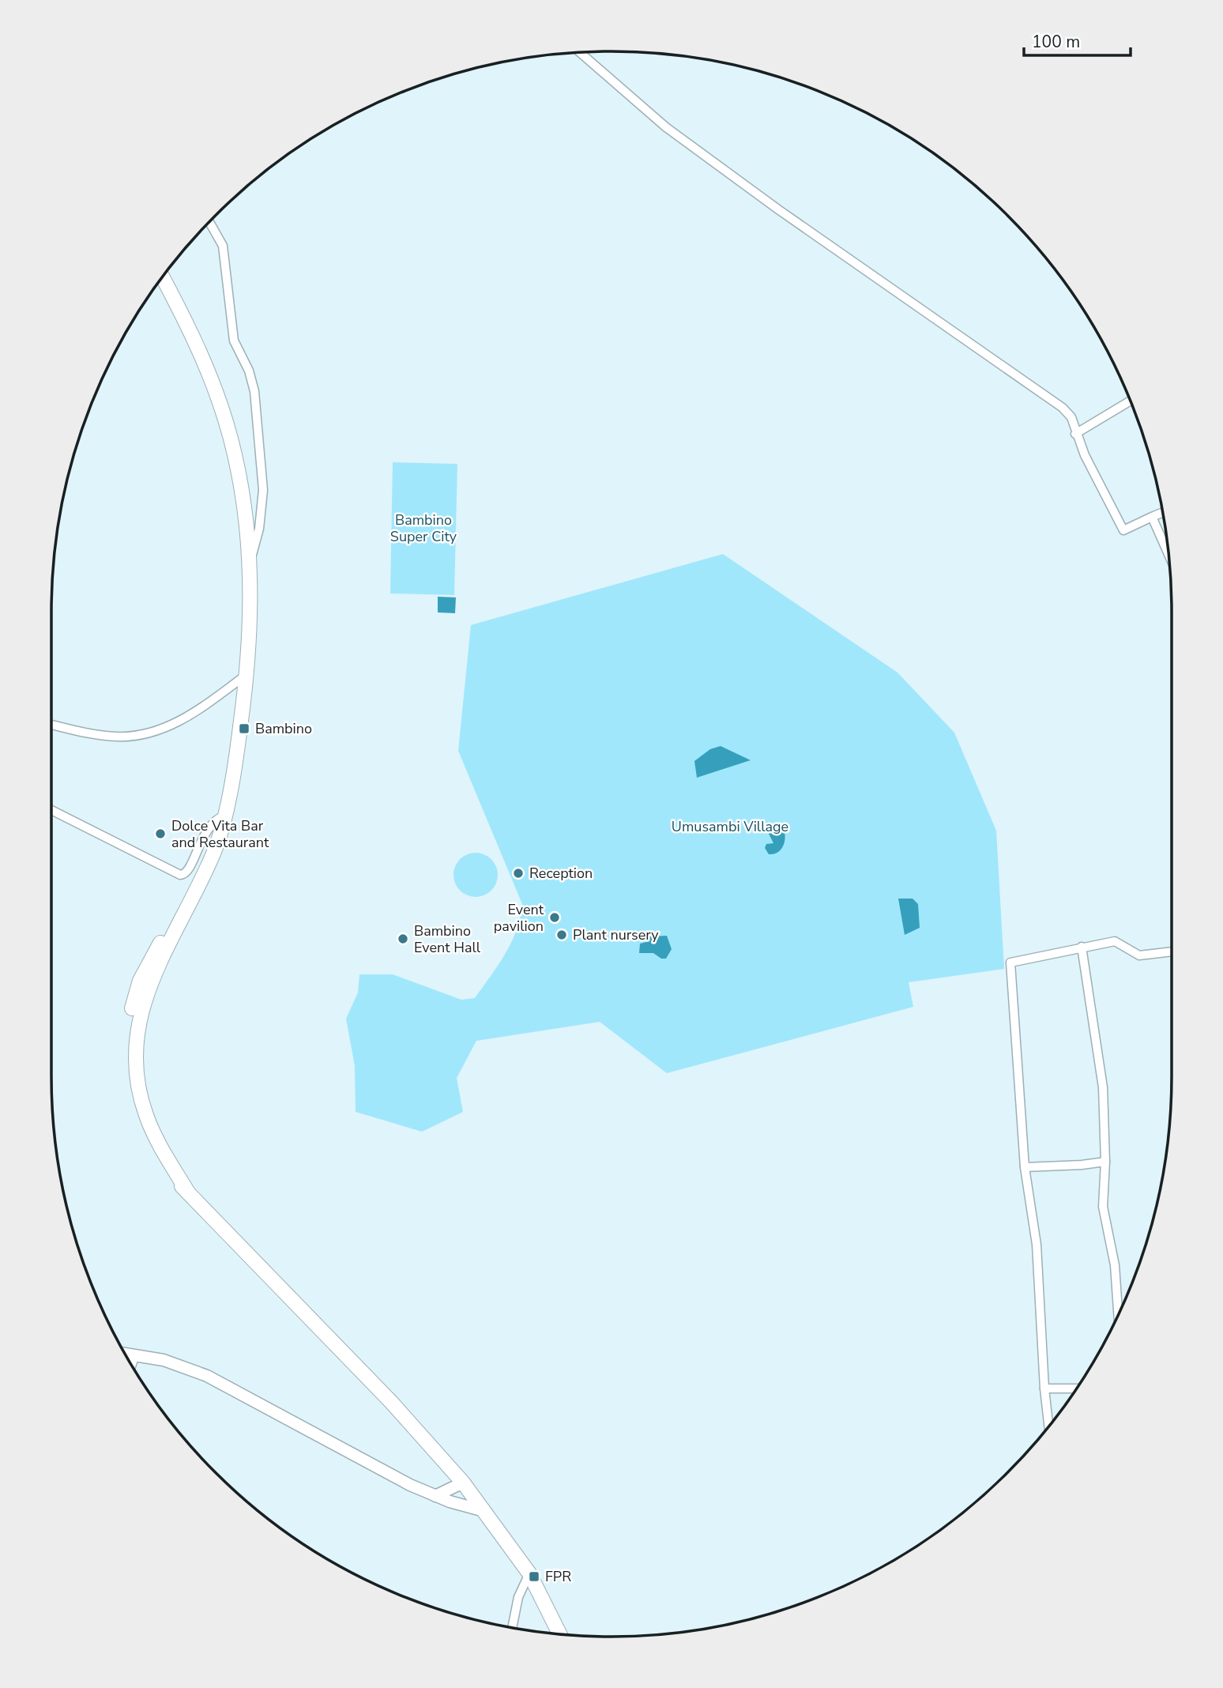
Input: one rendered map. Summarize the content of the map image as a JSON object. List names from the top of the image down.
{
  "parks": ["Bambino Super City", "Umusambi Village"],
  "places": {
    "transit": ["Bambino", "FPR"],
    "other": [
      "Dolce Vita Bar and Restaurant",
      "Reception",
      "Event pavilion",
      "Plant nursery",
      "Bambino Event Hall"
    ]
  },
  "scale_bar": "100 m"
}
